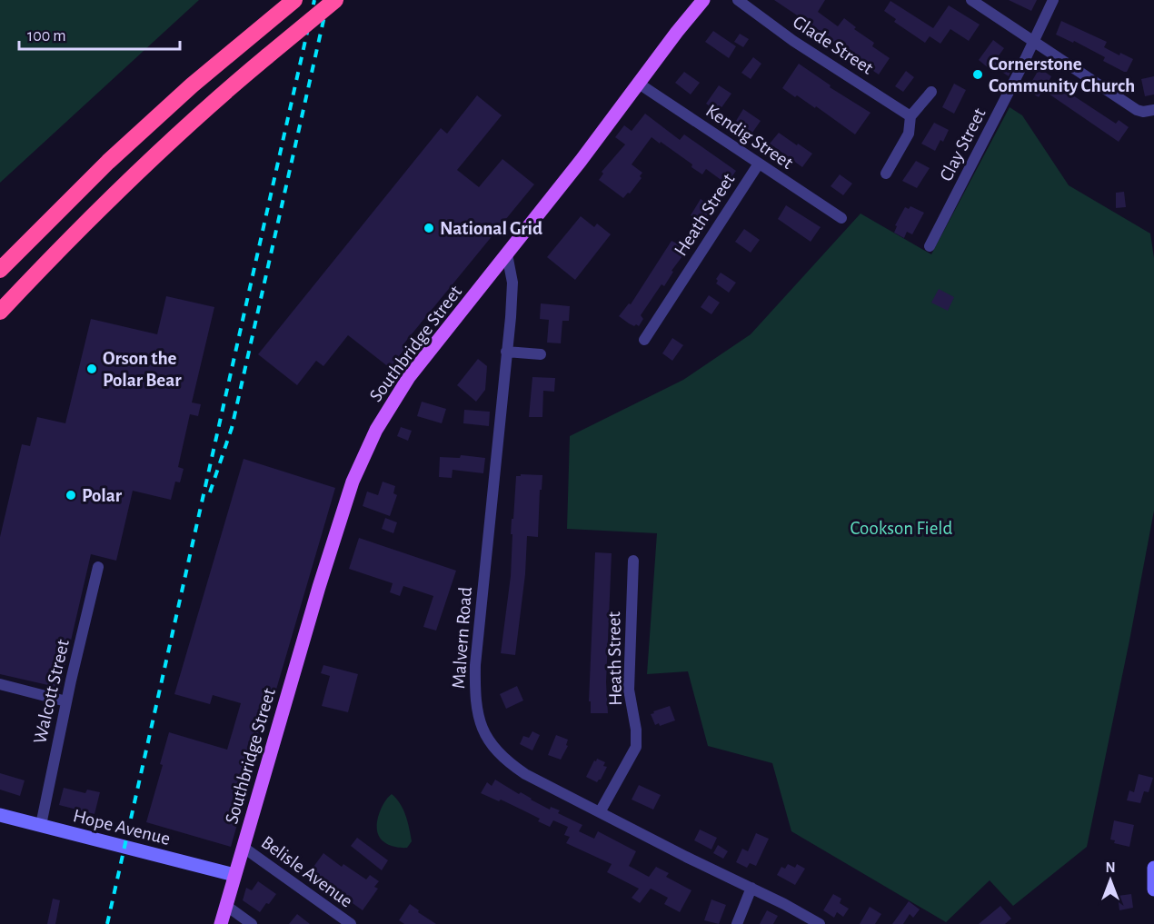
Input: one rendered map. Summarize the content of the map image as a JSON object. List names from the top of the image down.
{
  "streets": {
    "main road": ["Southbridge Street", "Hope Avenue"],
    "street": [
      "Glade Street",
      "Kendig Street",
      "Clay Street",
      "Heath Street",
      "Malvern Road",
      "Walcott Street",
      "Belisle Avenue"
    ]
  },
  "crossings": [
    ["Kendig Street", "Heath Street"],
    ["Kendig Street", "Southbridge Street"],
    ["Heath Street", "Malvern Road"],
    ["Southbridge Street", "Malvern Road"],
    ["Southbridge Street", "Hope Avenue"],
    ["Southbridge Street", "Belisle Avenue"],
    ["Walcott Street", "Hope Avenue"]
  ],
  "parks": ["Cookson Field"],
  "places": [
    "Cornerstone Community Church",
    "National Grid",
    "Orson the Polar Bear",
    "Polar"
  ],
  "scale_bar": "100 m",
  "north": "top"
}
